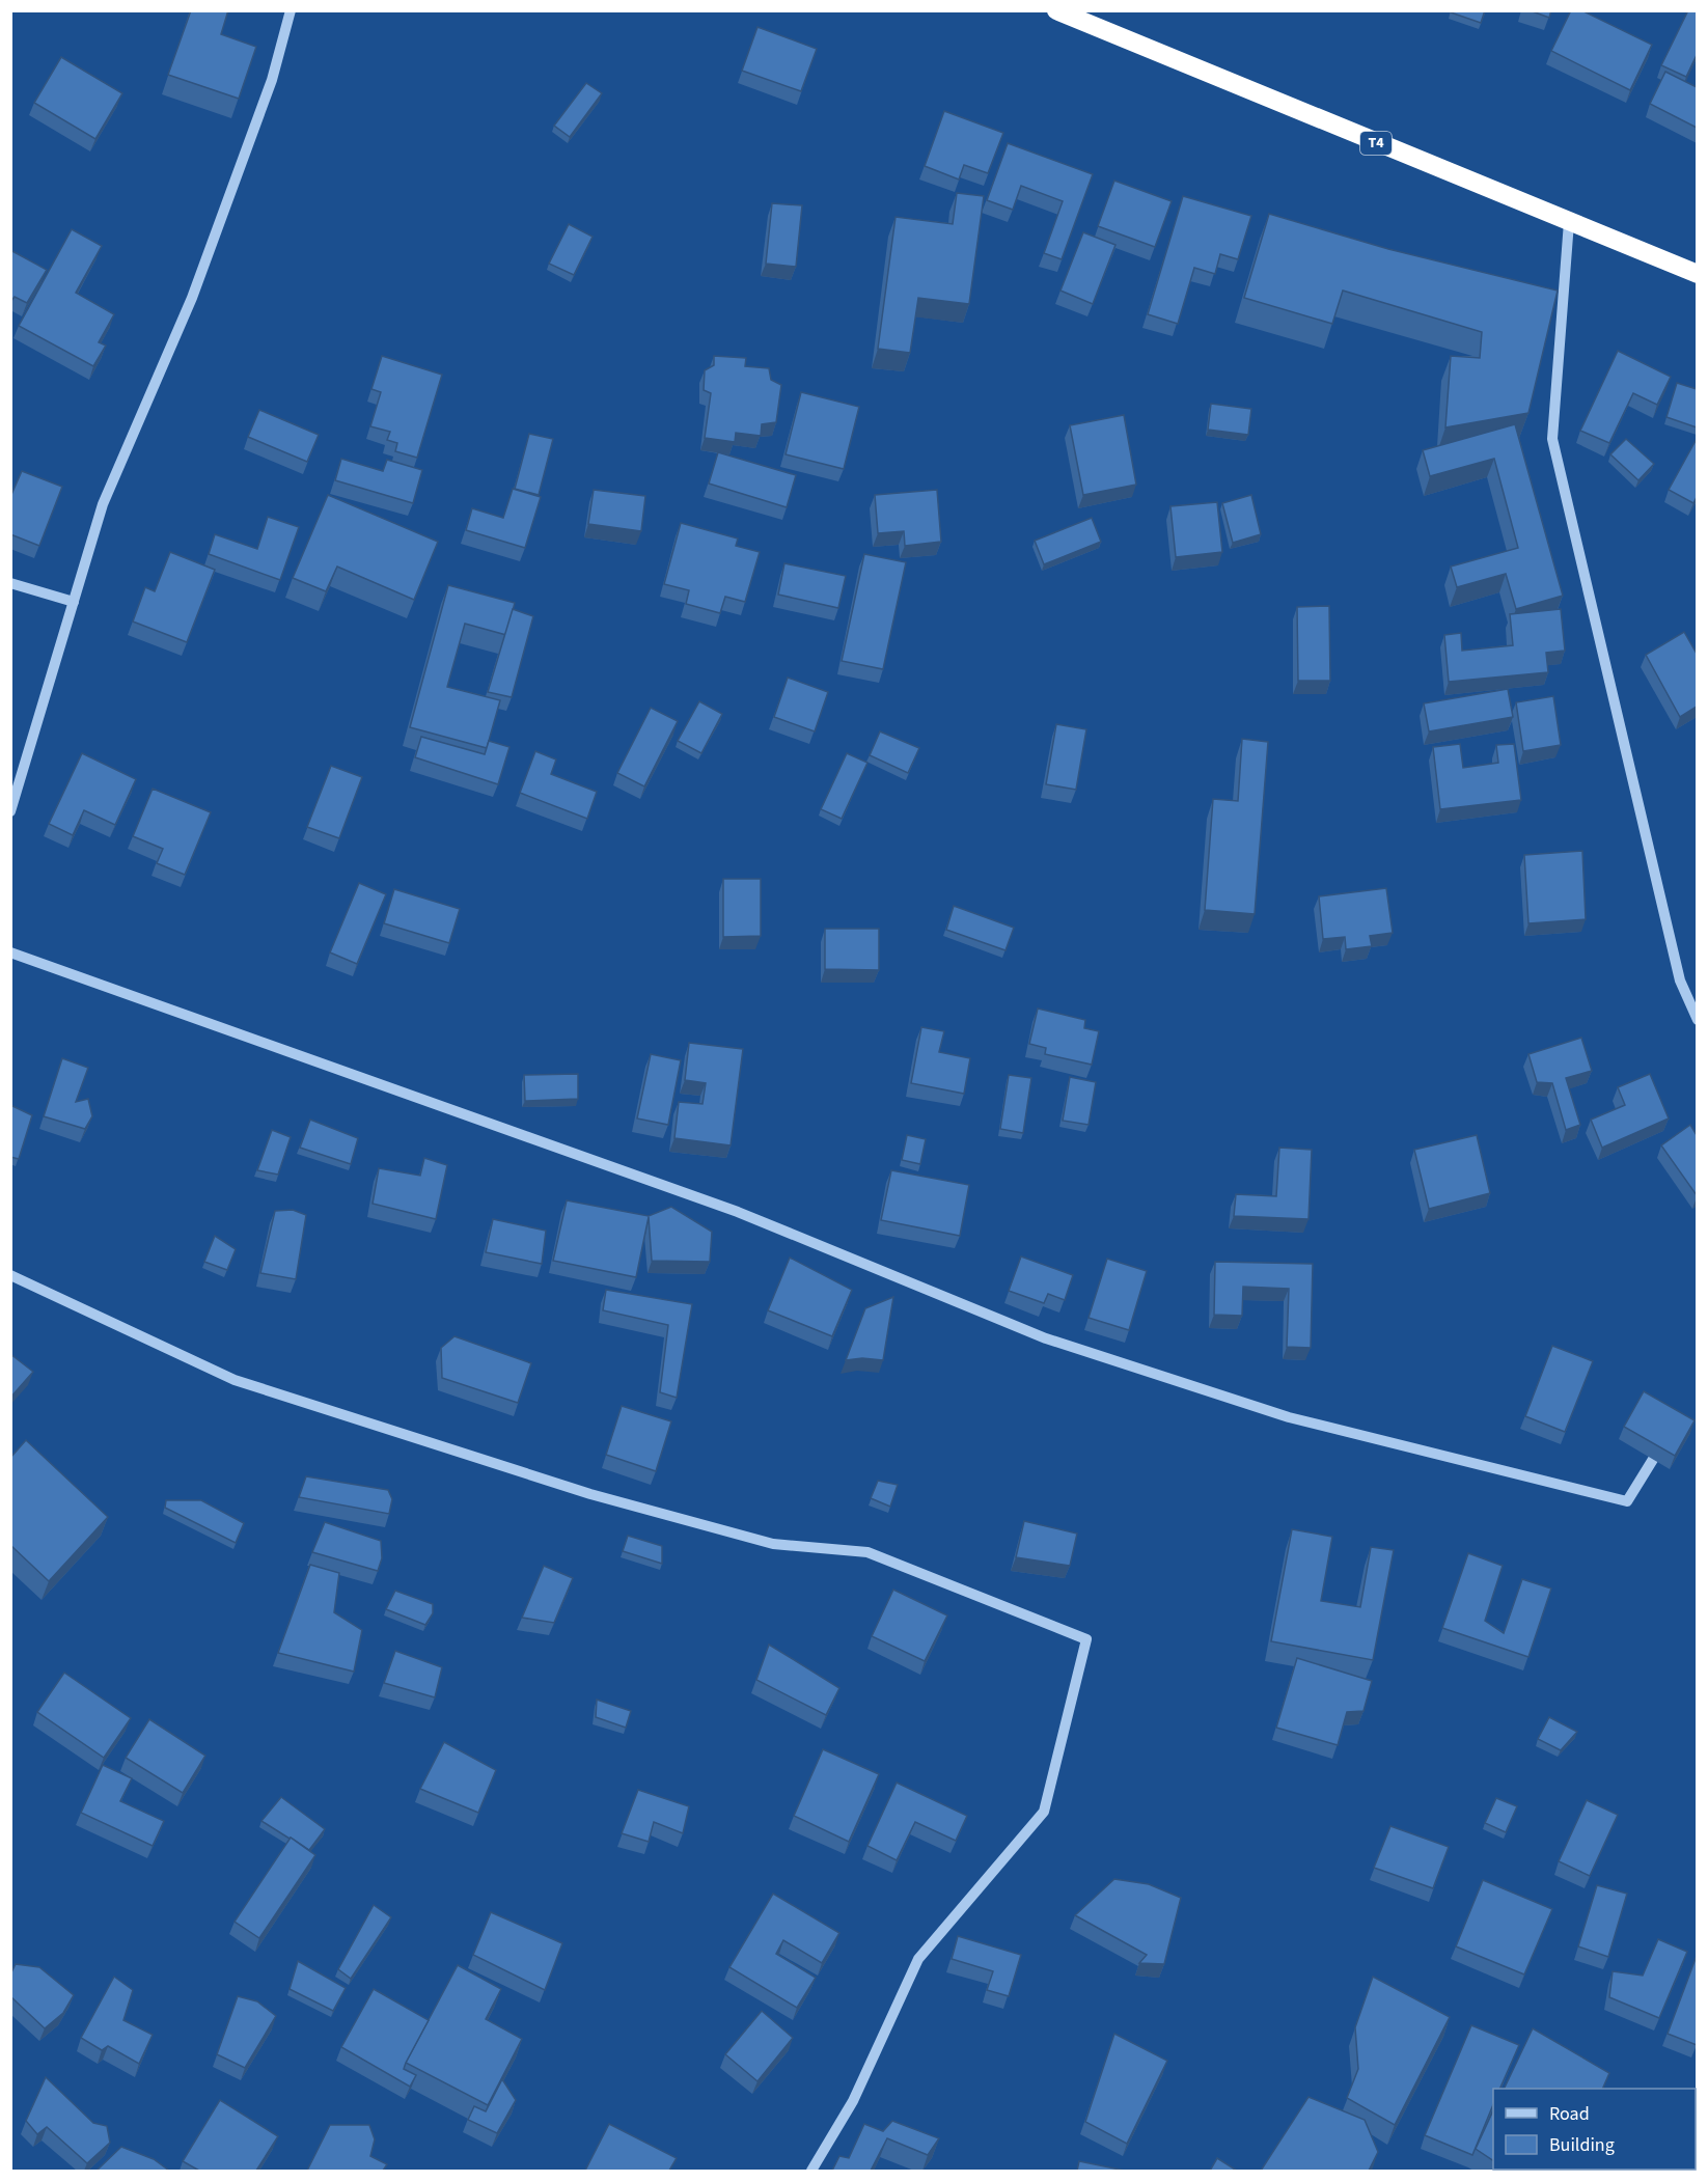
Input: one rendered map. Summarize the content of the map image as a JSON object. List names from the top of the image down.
{
  "streets": {
    "highway": ["T4"]
  },
  "legend": ["Road", "Building"]
}
